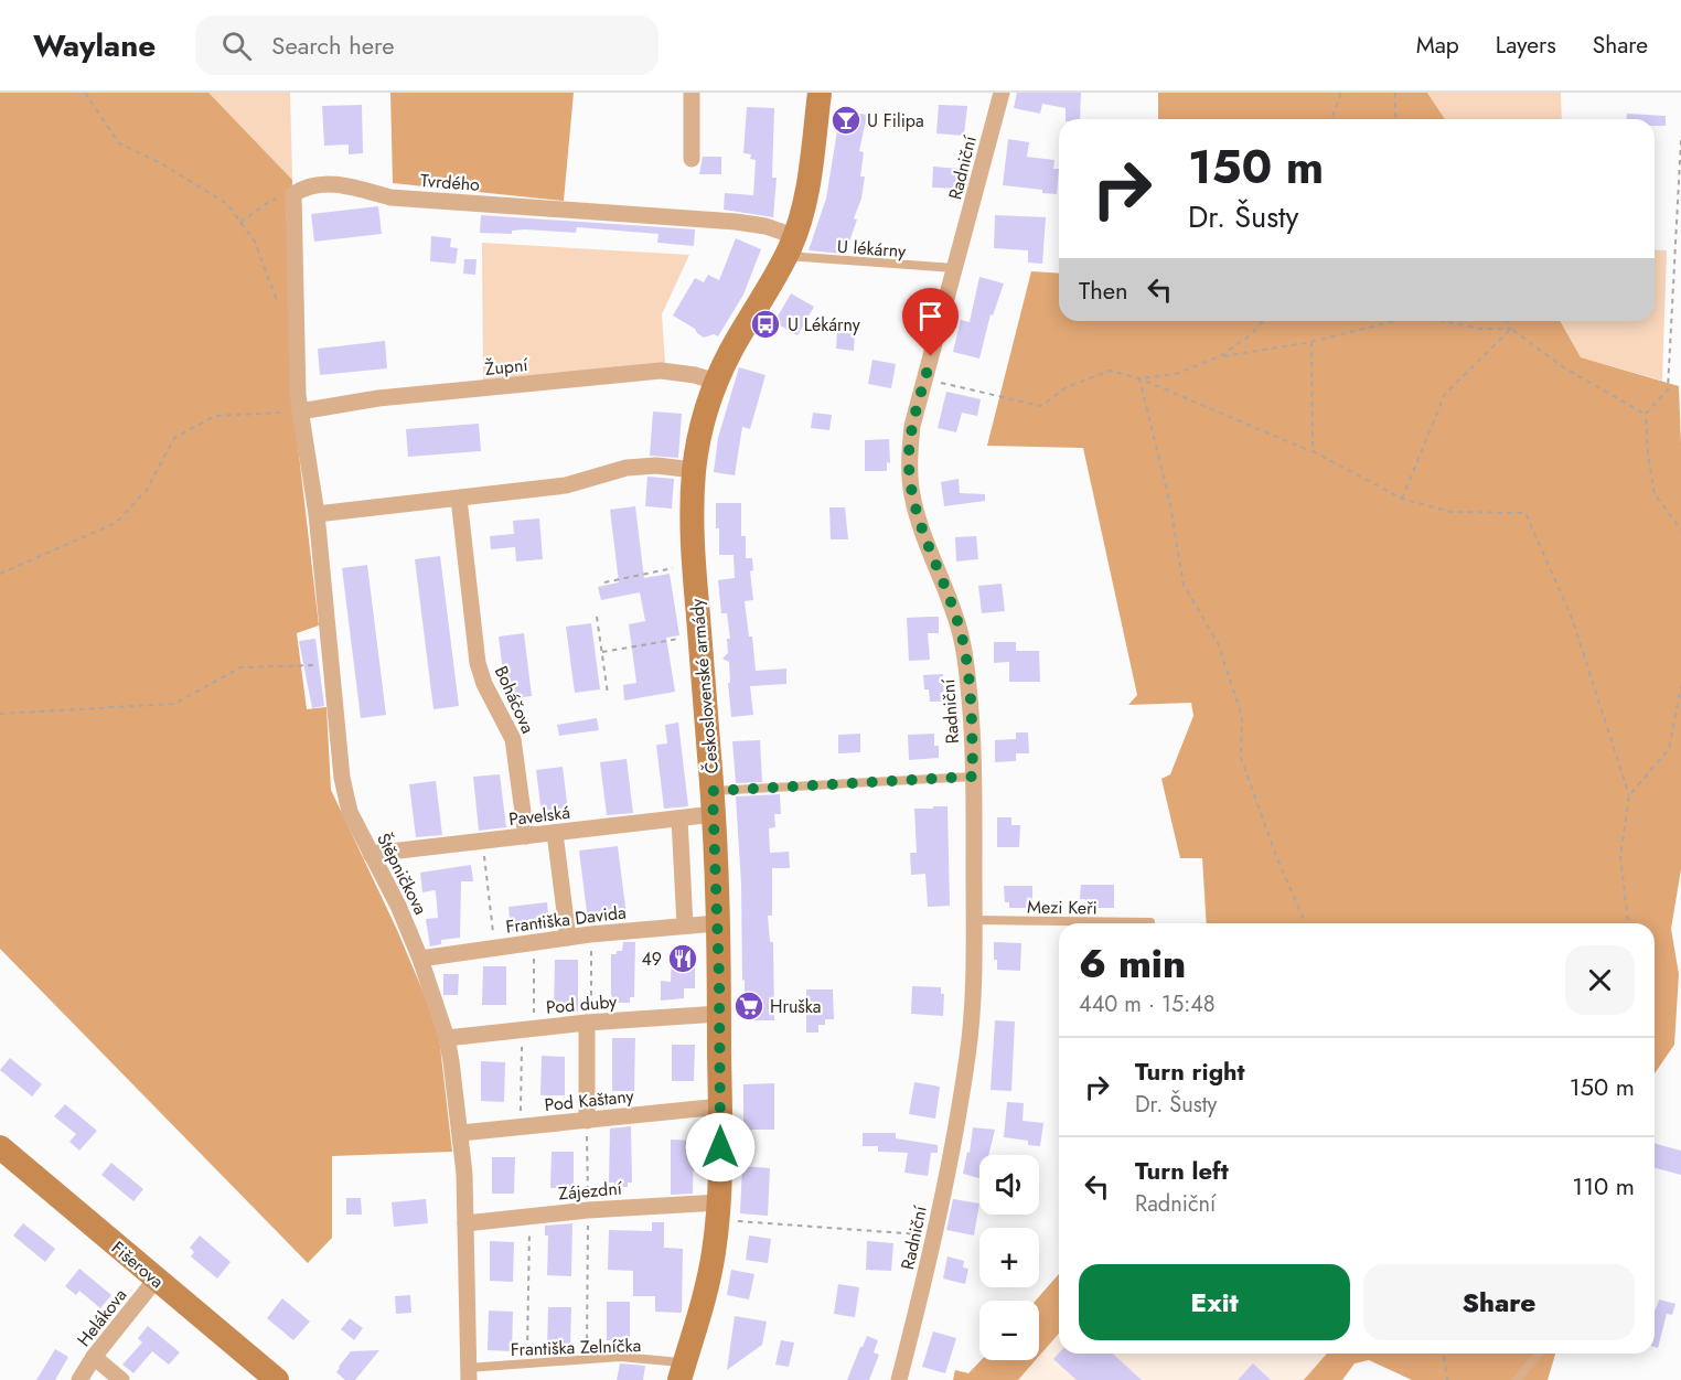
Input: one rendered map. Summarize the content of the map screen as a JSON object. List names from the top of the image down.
{
  "streets": {
    "street": [
      "Radniční",
      "Tvrdého",
      "Župní",
      "Československé armády",
      "Boháčova",
      "Pavelská",
      "Štěpničkova",
      "Františka Davida",
      "Pod duby",
      "Pod Kaštany",
      "Zájezdní",
      "Fišerova",
      "Helákova"
    ],
    "lane": ["U lékárny", "Mezi Keři", "Františka Zelníčka"]
  },
  "crossings": [
    ["Radniční", "U lékárny"],
    ["Radniční", "Mezi Keři"],
    ["Tvrdého", "U lékárny"],
    ["Tvrdého", "Československé armády"],
    ["Tvrdého", "Štěpničkova"],
    ["U lékárny", "Československé armády"],
    ["Župní", "Československé armády"],
    ["Župní", "Štěpničkova"],
    ["Československé armády", "Pavelská"],
    ["Československé armády", "Františka Davida"],
    ["Československé armády", "Pod duby"],
    ["Československé armády", "Pod Kaštany"],
    ["Československé armády", "Zájezdní"],
    ["Československé armády", "Františka Zelníčka"],
    ["Boháčova", "Pavelská"],
    ["Pavelská", "Štěpničkova"],
    ["Štěpničkova", "Františka Davida"],
    ["Štěpničkova", "Pod duby"],
    ["Štěpničkova", "Pod Kaštany"],
    ["Štěpničkova", "Zájezdní"],
    ["Štěpničkova", "Františka Zelníčka"],
    ["Fišerova", "Helákova"]
  ],
  "places": {
    "bar": ["U Filipa"],
    "bus stop": ["U Lékárny"],
    "restaurant": ["49"],
    "supermarket": ["Hruška"]
  },
  "page": {
    "header": "Waylane",
    "search": "Search here",
    "nav": ["Map", "Layers", "Share"],
    "turn": ["150 m", "Dr. Šusty"],
    "then": "Then",
    "heading": ["6 min", "440 m · 15:48"],
    "list": [
      {
        "name": "Turn right",
        "note": "Dr. Šusty",
        "value": "150 m"
      },
      {
        "name": "Turn left",
        "note": "Radniční",
        "value": "110 m"
      }
    ],
    "map_buttons": ["+", "−"],
    "buttons": ["Exit", "Share"]
  }
}
